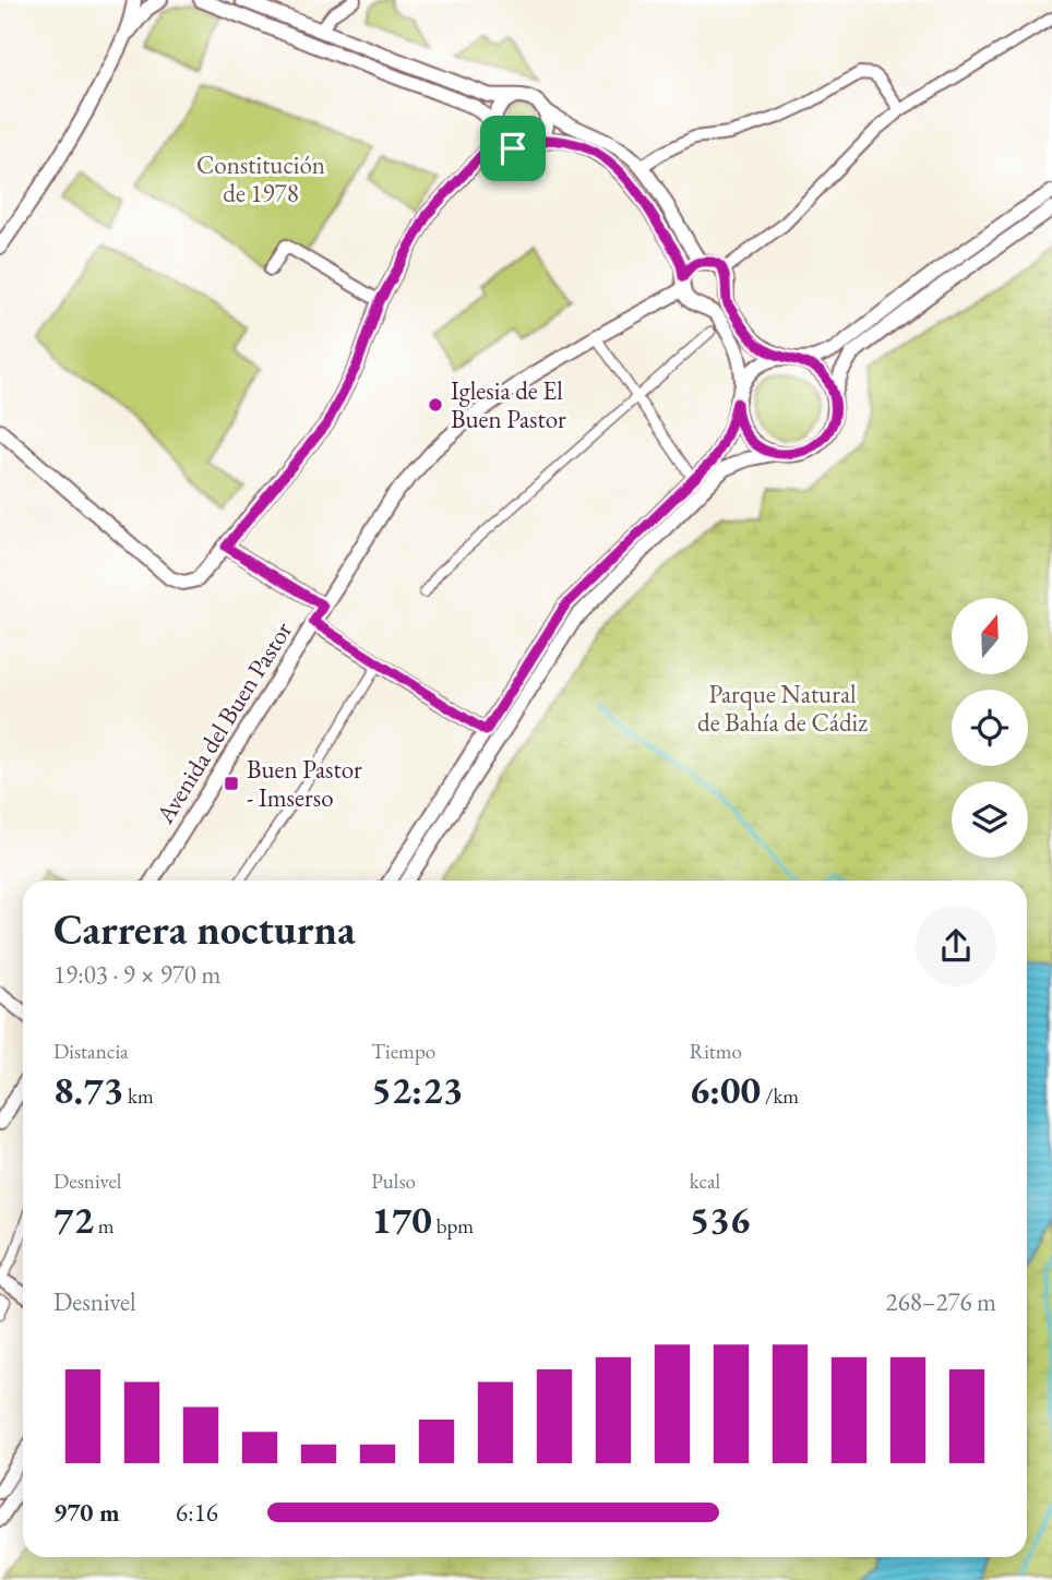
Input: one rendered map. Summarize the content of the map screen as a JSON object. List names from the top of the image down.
{
  "streets": {
    "street": ["Avenida del Buen Pastor"]
  },
  "parks": ["Constitución de 1978", "Parque Natural de Bahía de Cádiz"],
  "places": {
    "other": ["Iglesia de El Buen Pastor"],
    "transit": ["Buen Pastor - Imserso"]
  },
  "north": "top",
  "page": {
    "heading": ["Carrera nocturna", "19:03 · 9 × 970 m"],
    "stats": [
      ["Distancia", "8.73 km"],
      ["Tiempo", "52:23"],
      ["Ritmo", "6:00 /km"],
      ["Desnivel", "72 m"],
      ["Pulso", "170 bpm"],
      ["kcal", "536"]
    ],
    "chart": ["Desnivel", "268–276 m"],
    "list": [
      {
        "name": "970 m",
        "note": "6:16"
      }
    ]
  }
}
